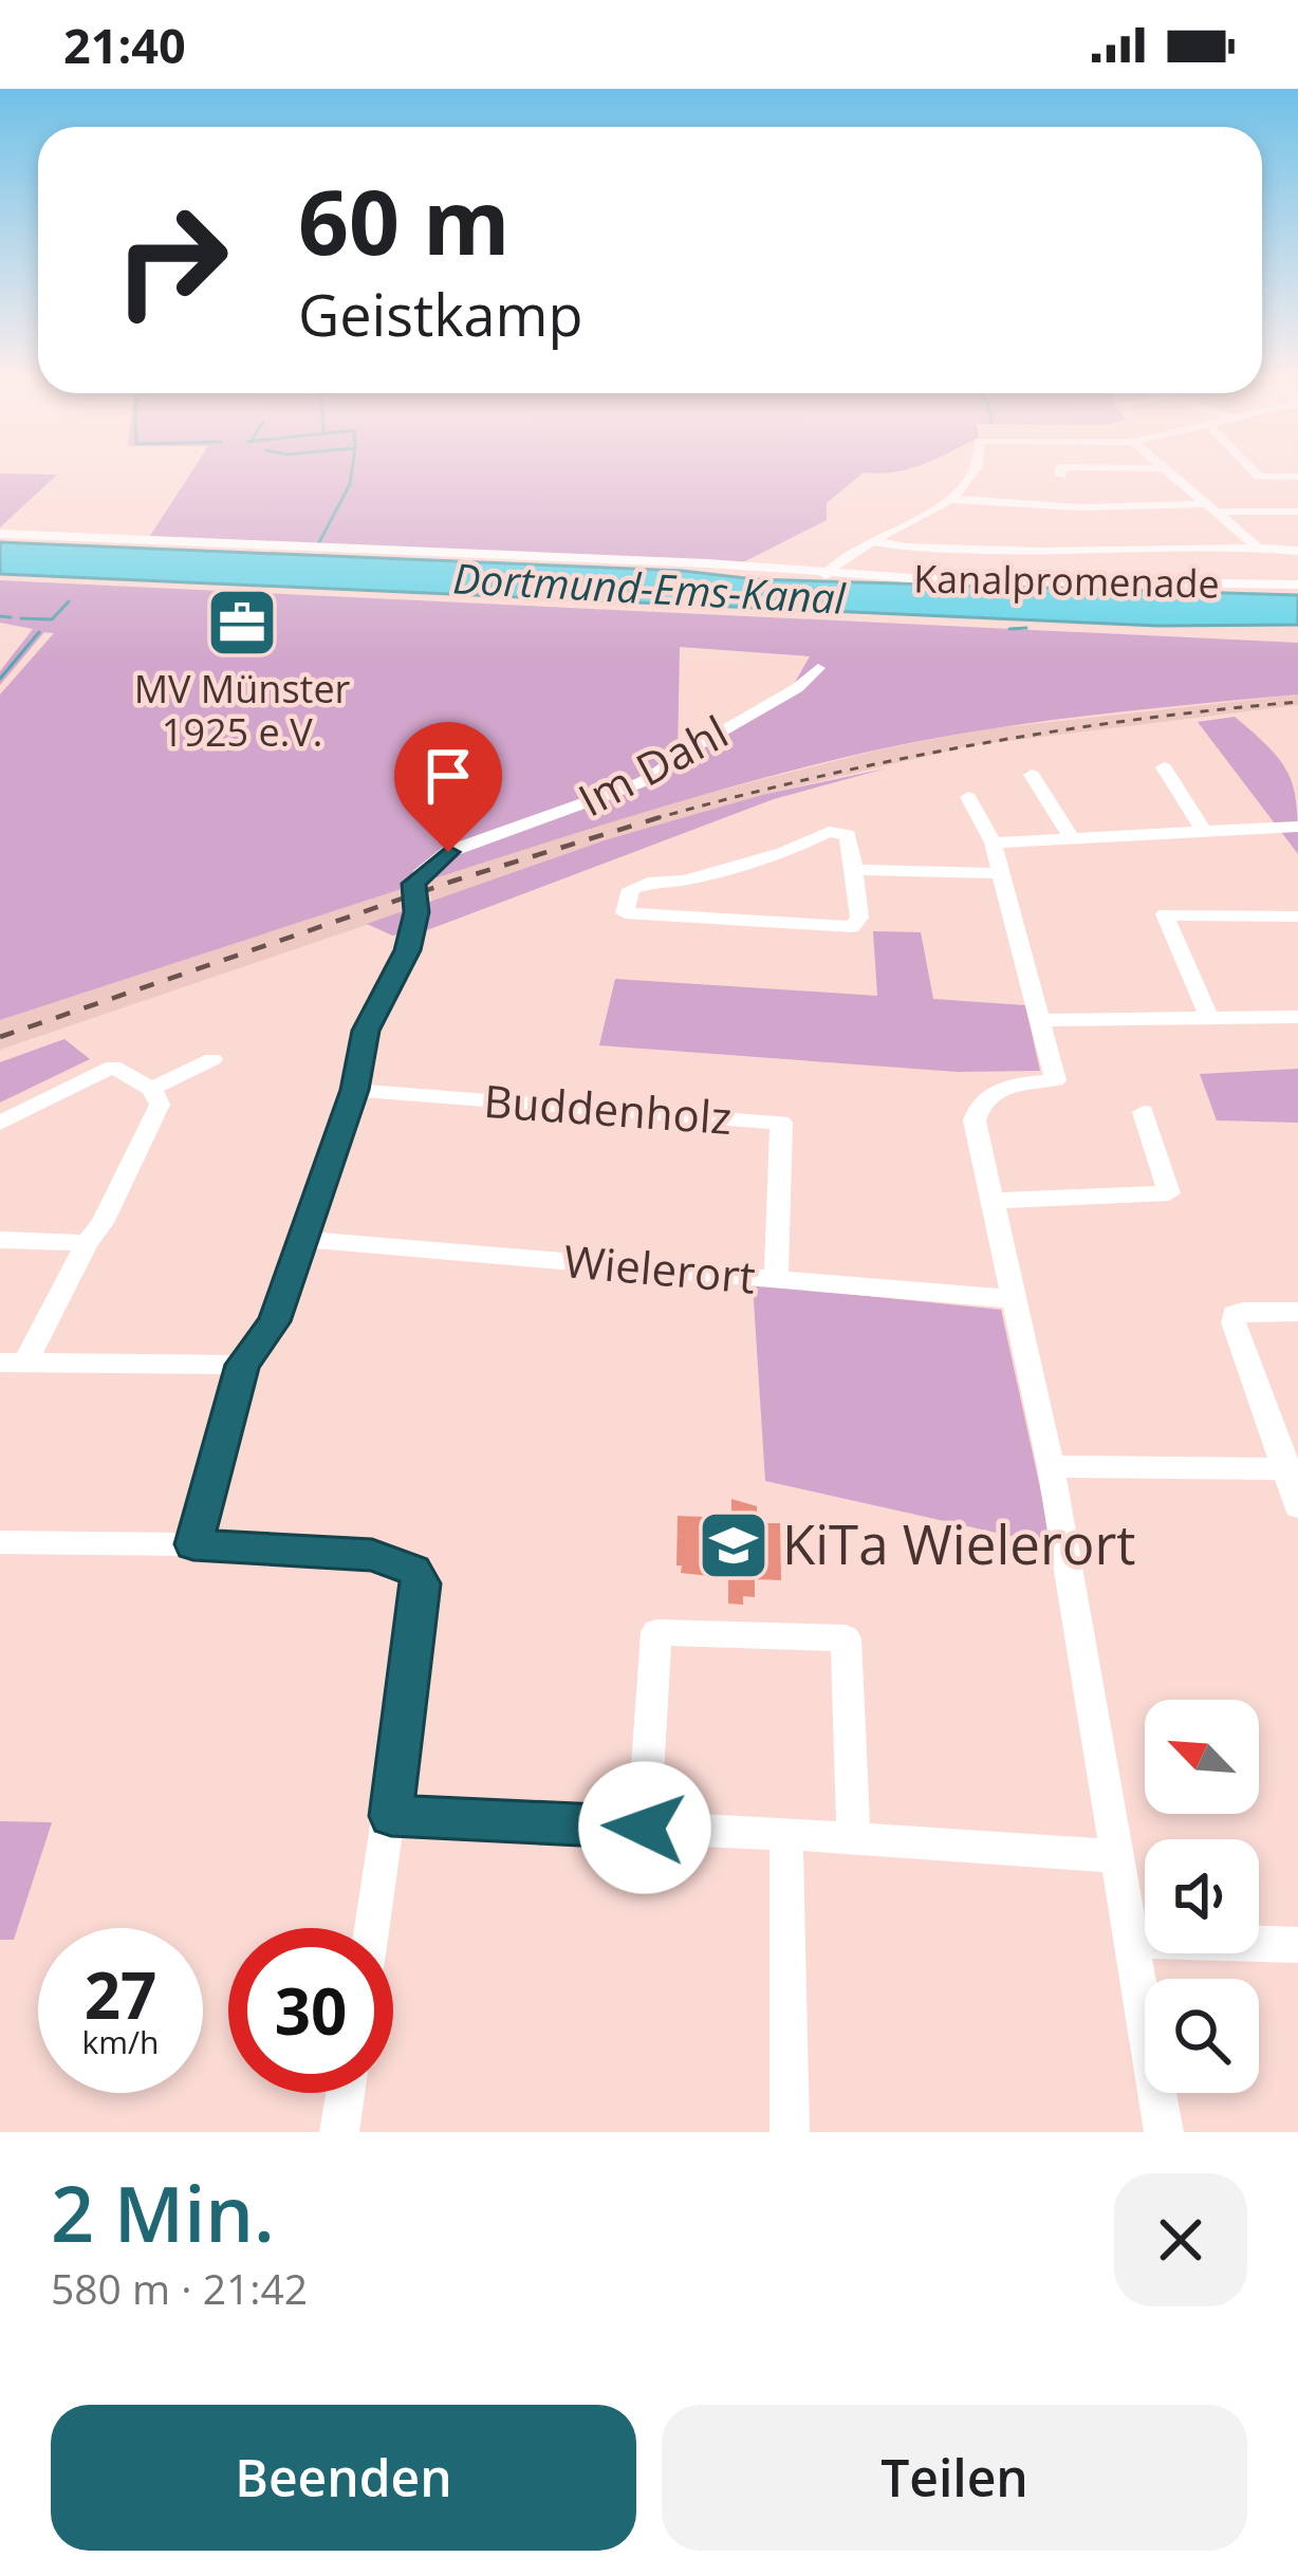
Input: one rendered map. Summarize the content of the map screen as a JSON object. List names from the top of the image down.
{
  "streets": {
    "street": [
      "Kanalpromenade",
      "Im Dahl",
      "Buddenholz",
      "Wielerort"
    ]
  },
  "crossings": [
    ["Im Dahl", "Buddenholz"],
    ["Im Dahl", "Wielerort"],
    ["Buddenholz", "Wielerort"]
  ],
  "water": ["Dortmund-Ems-Kanal"],
  "places": {
    "office": ["MV Münster 1925 e.V."],
    "school or university": ["KiTa Wielerort"]
  },
  "north": "top left",
  "page": {
    "status": "21:40",
    "turn": ["60 m", "Geistkamp"],
    "speed": "27 km/h",
    "limit": "30",
    "heading": ["2 Min.", "580 m · 21:42"],
    "buttons": ["Beenden", "Teilen"]
  }
}
